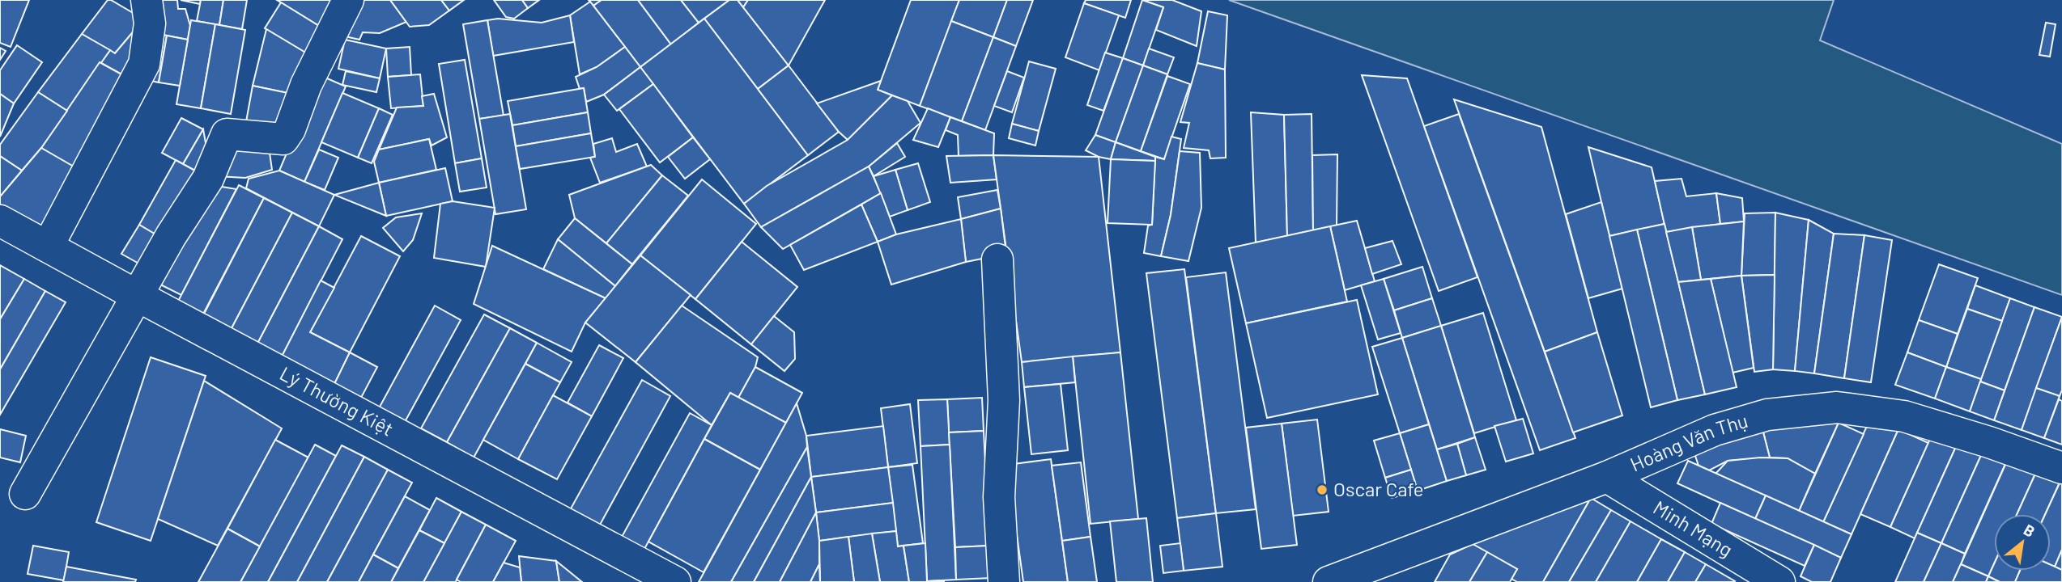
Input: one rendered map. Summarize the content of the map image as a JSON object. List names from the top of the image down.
{
  "streets": {
    "street": ["Lý Thường Kiệt", "Hoàng Văn Thụ", "Minh Mạng"]
  },
  "crossings": [
    ["Hoàng Văn Thụ", "Minh Mạng"]
  ],
  "places": ["Oscar Cafe"],
  "north": "top right"
}
